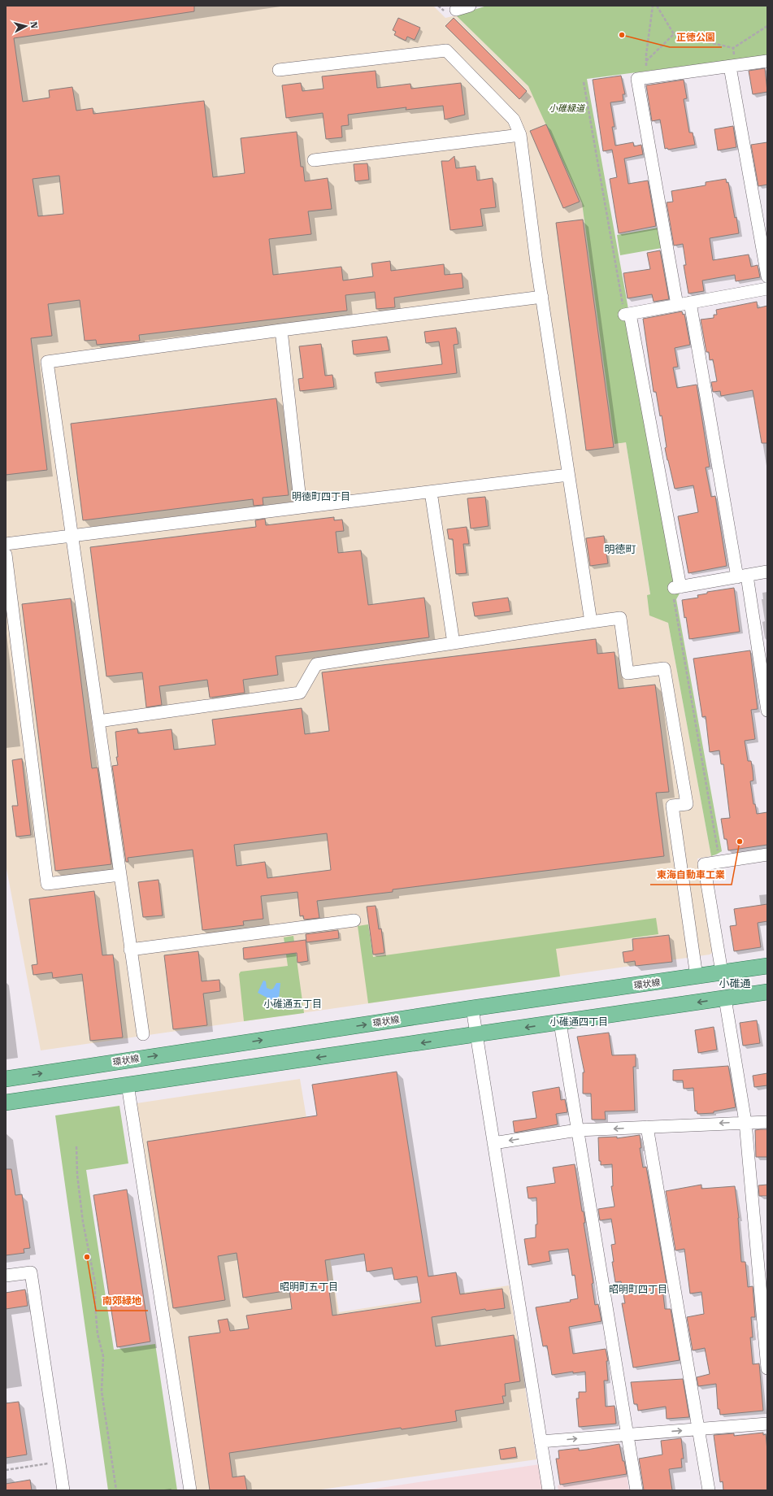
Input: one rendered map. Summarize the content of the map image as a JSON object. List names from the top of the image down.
{
  "streets": {
    "main road": ["環状線"]
  },
  "districts": [
    "明徳町四丁目",
    "明徳町",
    "小碓通",
    "小碓通五丁目",
    "小碓通四丁目",
    "昭明町五丁目",
    "昭明町四丁目"
  ],
  "parks": ["小碓緑道"],
  "places": ["正徳公園", "東海自動車工業", "南郊緑地"],
  "north": "right"
}
